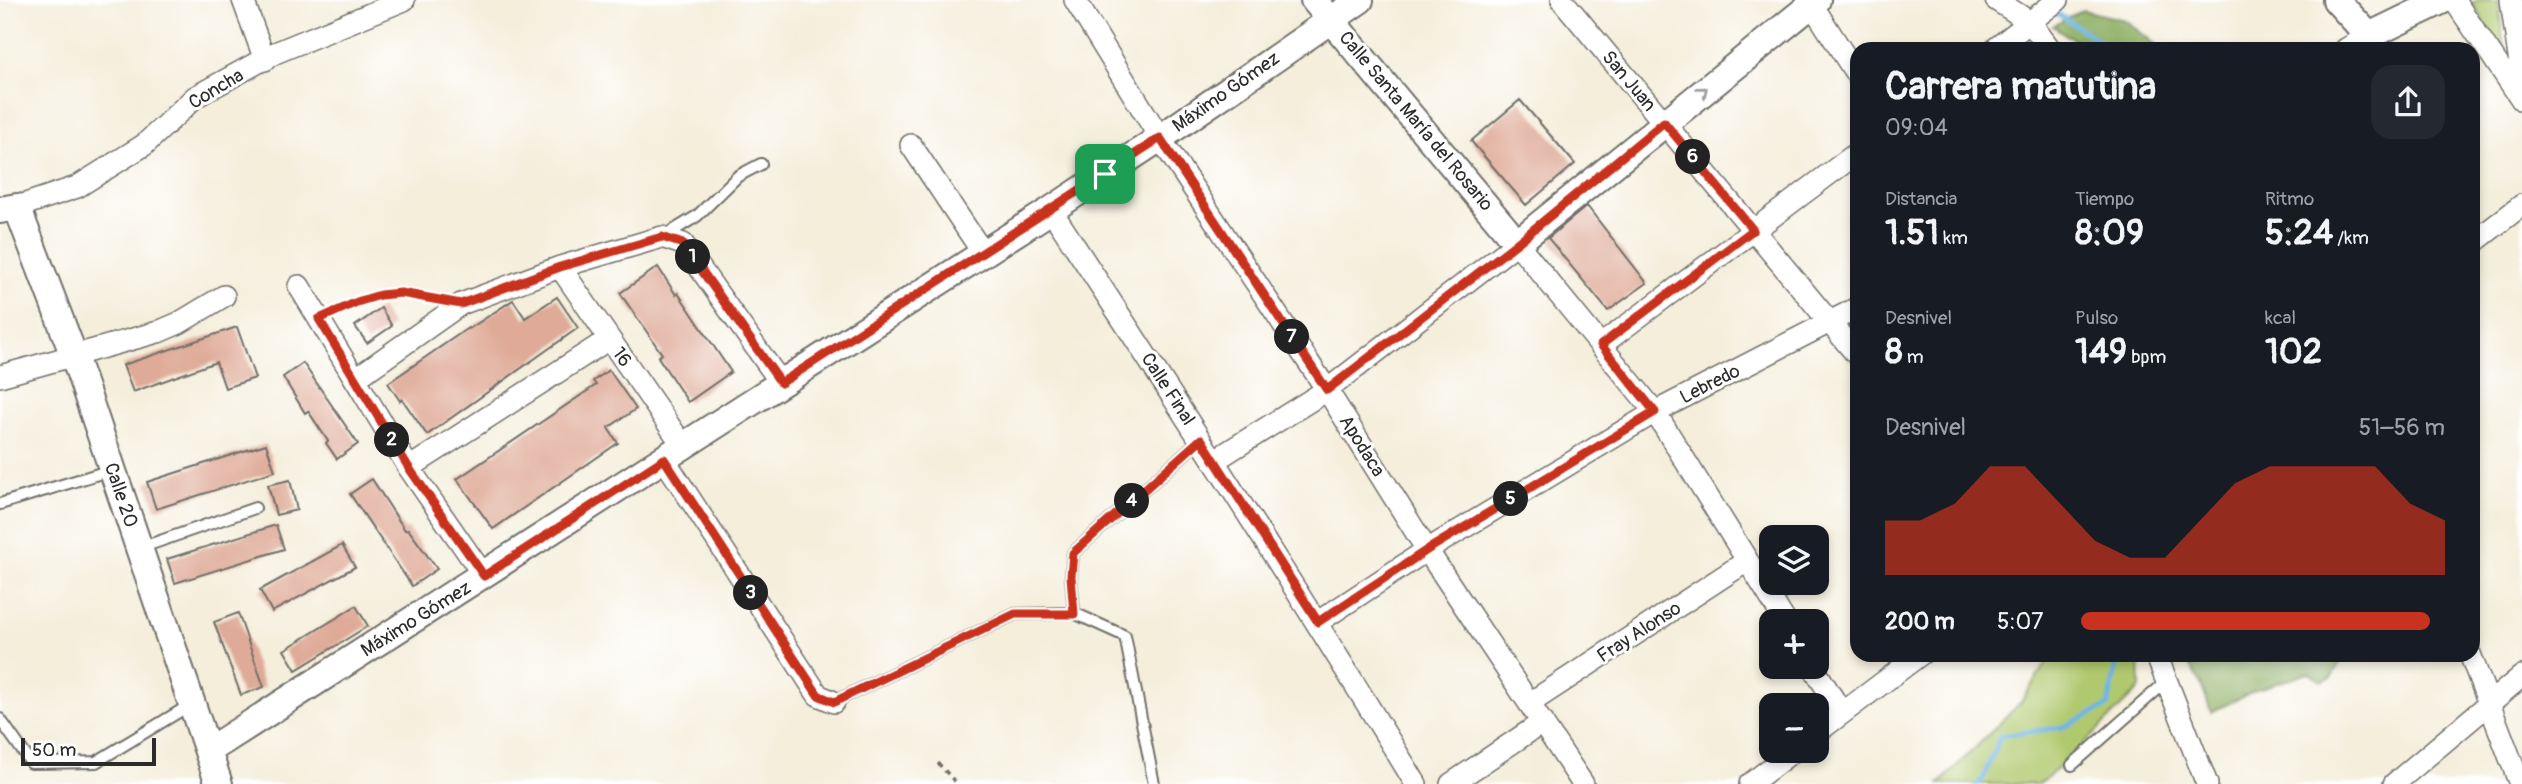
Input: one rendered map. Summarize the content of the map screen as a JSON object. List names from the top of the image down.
{
  "streets": {
    "street": [
      "San Juan",
      "Concha",
      "Máximo Gómez",
      "Calle Santa María del Rosario",
      "16",
      "Lebredo",
      "Calle Final",
      "Apodaca",
      "Calle 20",
      "Fray Alonso"
    ]
  },
  "crossings": [
    ["San Juan", "Lebredo"],
    ["Concha", "Calle 20"],
    ["Máximo Gómez", "Calle Santa María del Rosario"],
    ["Máximo Gómez", "16"],
    ["Máximo Gómez", "Calle Final"],
    ["Máximo Gómez", "Apodaca"],
    ["Máximo Gómez", "Calle 20"],
    ["Lebredo", "Calle Final"],
    ["Lebredo", "Apodaca"],
    ["Apodaca", "Fray Alonso"]
  ],
  "scale_bar": "50 m",
  "page": {
    "heading": ["Carrera matutina", "09:04"],
    "pins": [
      "6",
      "1",
      "7",
      "2",
      "5",
      "4",
      "3"
    ],
    "stats": [
      ["Distancia", "1.51 km"],
      ["Tiempo", "8:09"],
      ["Ritmo", "5:24 /km"],
      ["Desnivel", "8 m"],
      ["Pulso", "149 bpm"],
      ["kcal", "102"]
    ],
    "chart": ["Desnivel", "51–56 m"],
    "map_buttons": ["+", "−"],
    "list": [
      {
        "name": "200 m",
        "note": "5:07"
      }
    ],
    "scale": "50 m"
  }
}
